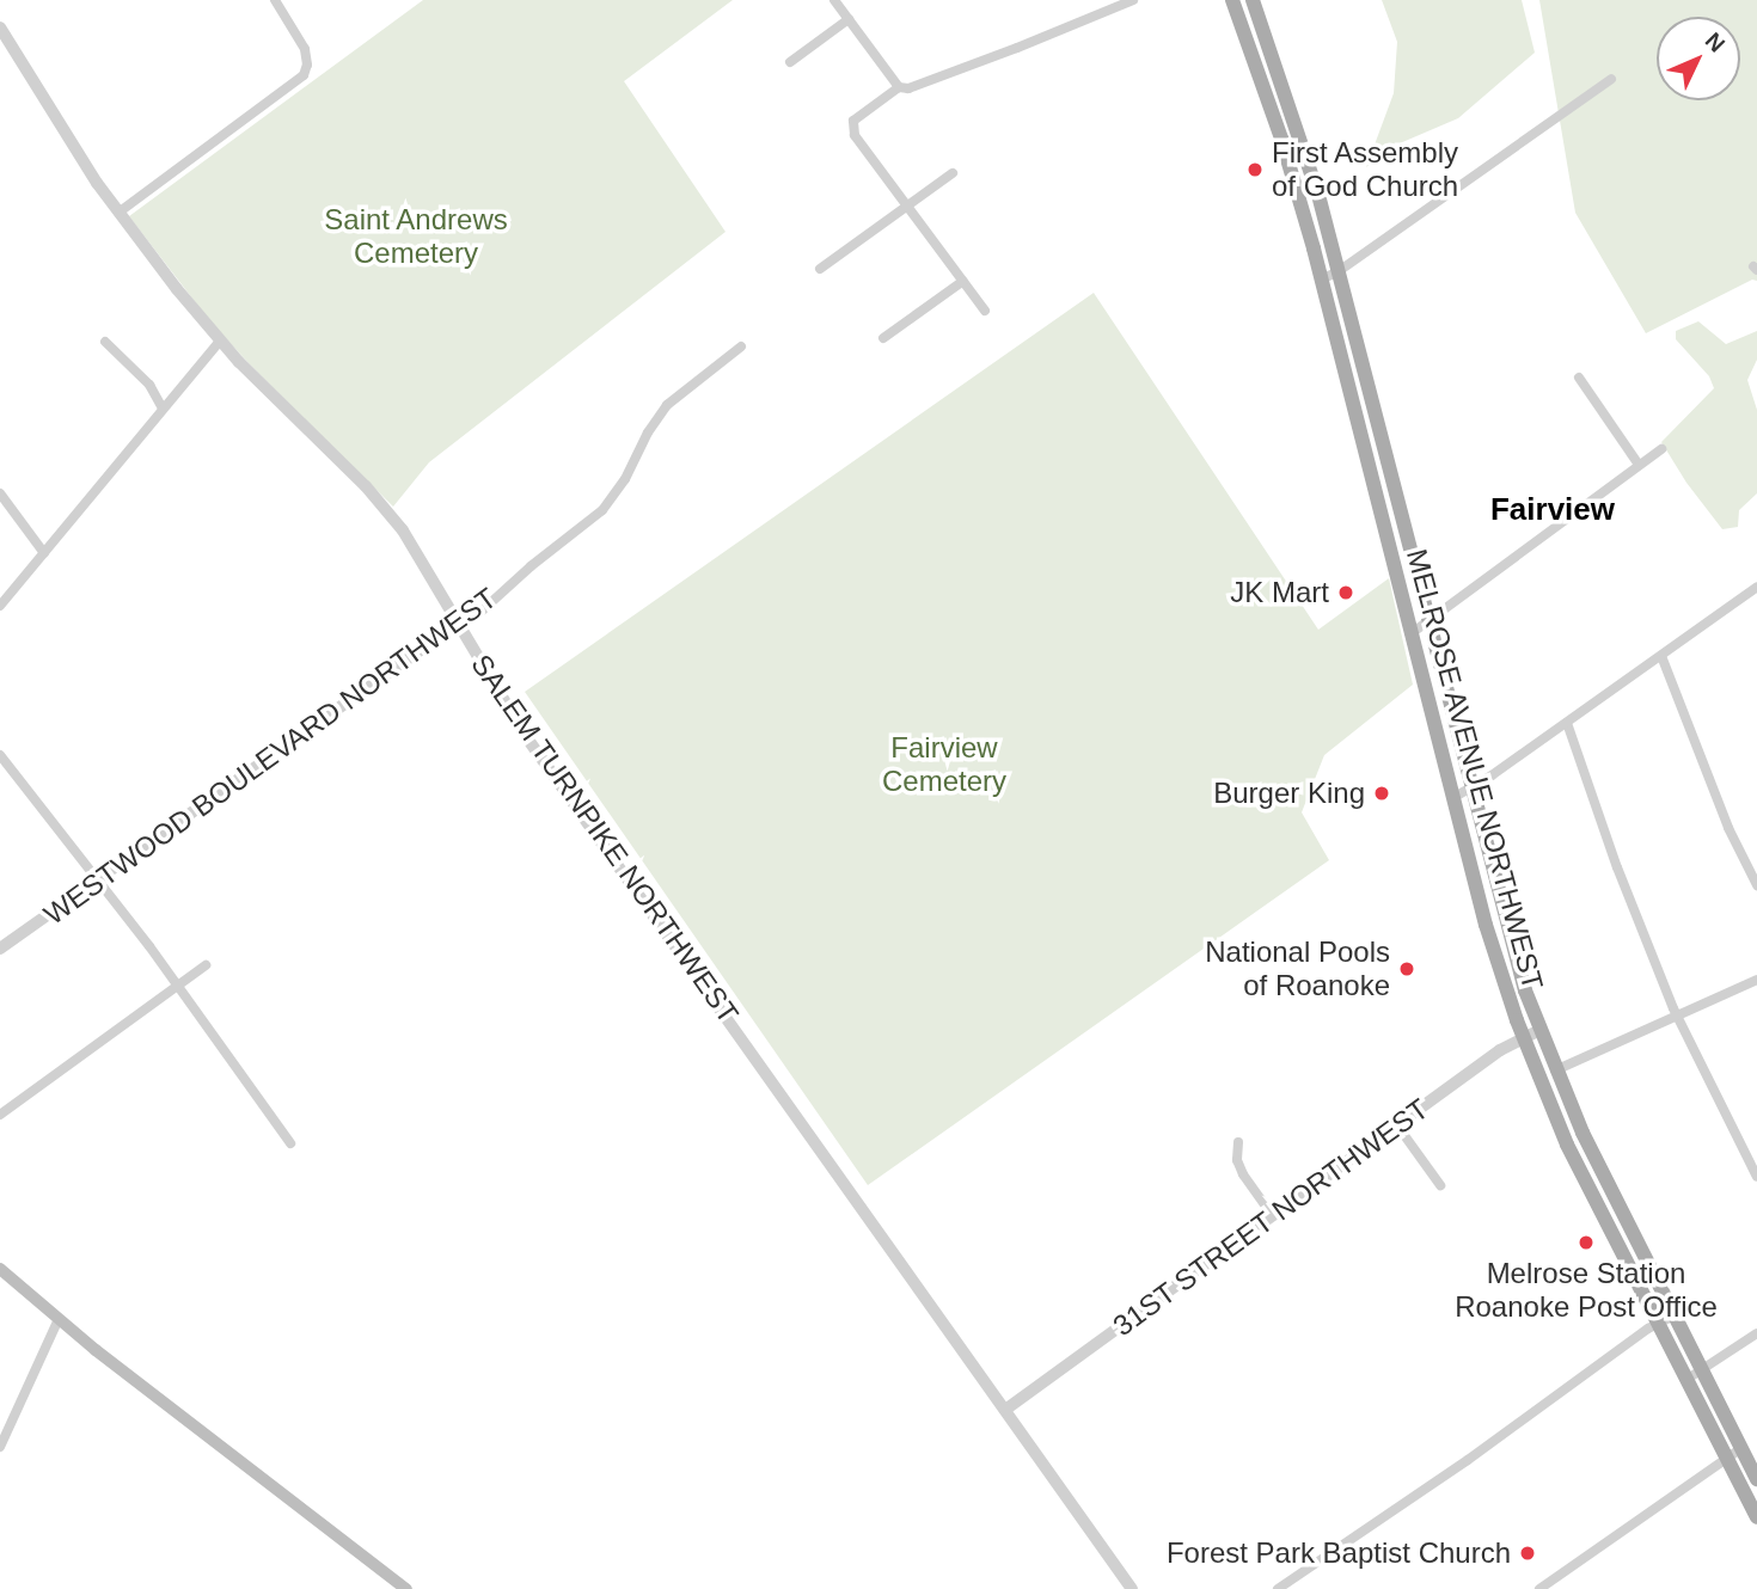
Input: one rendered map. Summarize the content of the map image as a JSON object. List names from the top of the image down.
{
  "streets": {
    "main road": ["MELROSE AVENUE NORTHWEST"],
    "street": ["WESTWOOD BOULEVARD NORTHWEST", "SALEM TURNPIKE NORTHWEST", "31ST STREET NORTHWEST"]
  },
  "crossings": [
    ["WESTWOOD BOULEVARD NORTHWEST", "SALEM TURNPIKE NORTHWEST"],
    ["MELROSE AVENUE NORTHWEST", "31ST STREET NORTHWEST"],
    ["SALEM TURNPIKE NORTHWEST", "31ST STREET NORTHWEST"]
  ],
  "districts": ["Fairview"],
  "parks": ["Saint Andrews Cemetery", "Fairview Cemetery"],
  "places": [
    "First Assembly of God Church",
    "JK Mart",
    "Burger King",
    "National Pools of Roanoke",
    "Melrose Station Roanoke Post Office",
    "Forest Park Baptist Church"
  ],
  "north": "top right"
}
